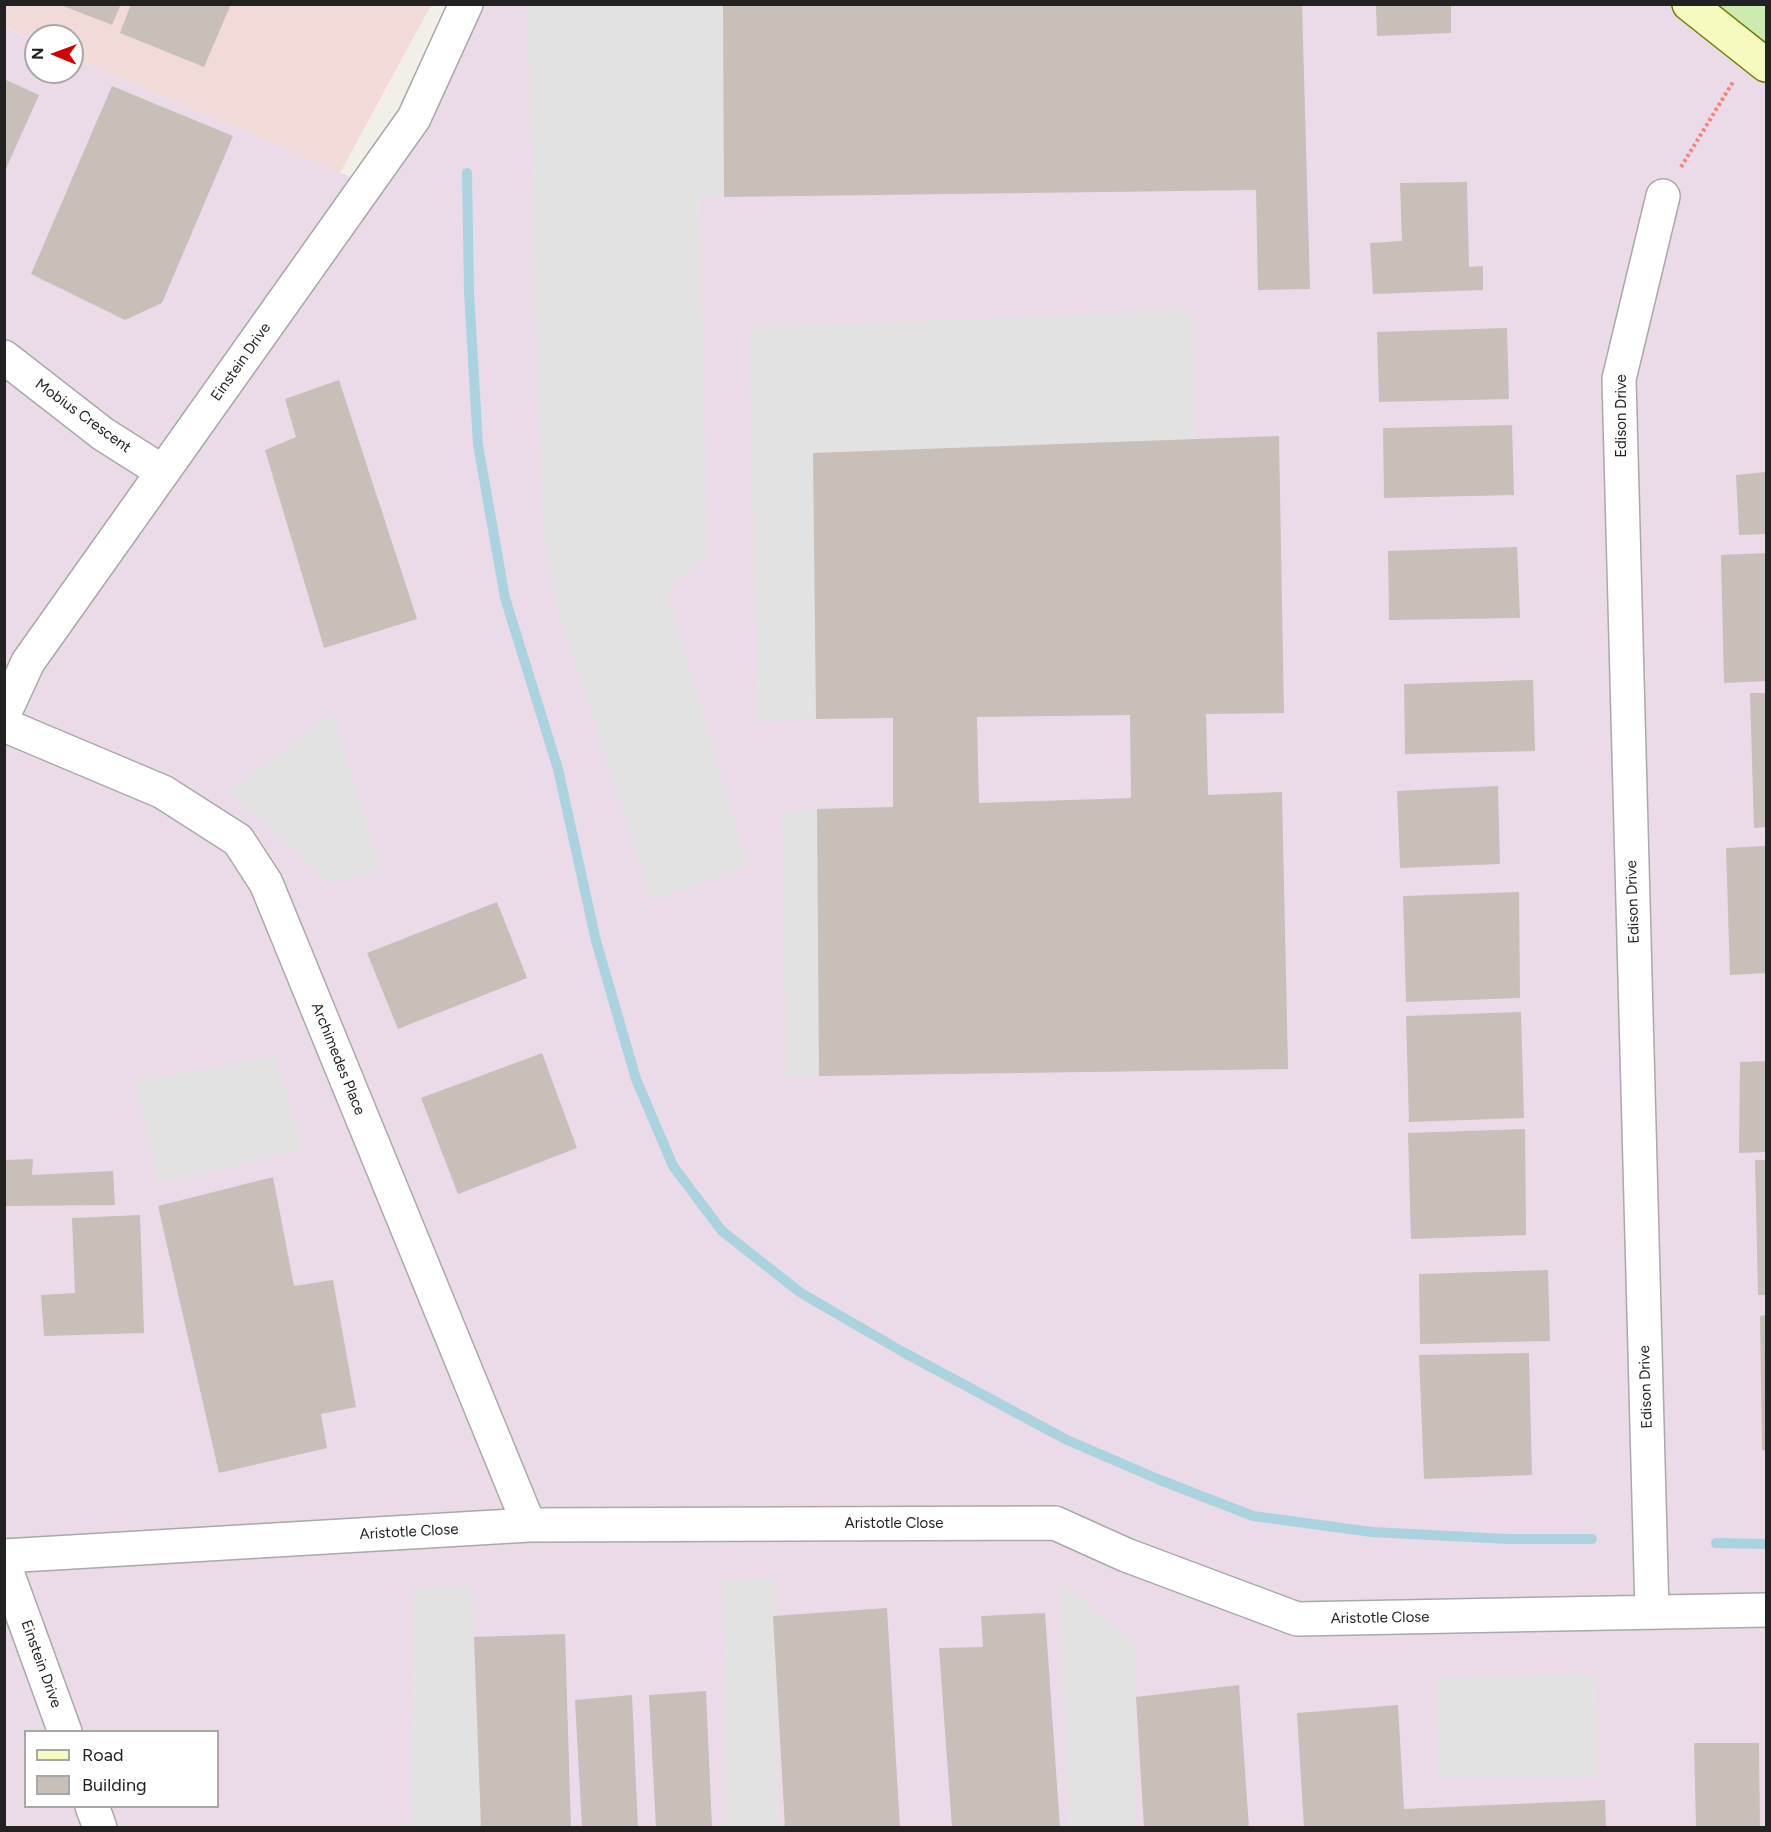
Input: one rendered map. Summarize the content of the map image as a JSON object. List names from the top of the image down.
{
  "streets": {
    "street": [
      "Einstein Drive",
      "Mobius Crescent",
      "Edison Drive",
      "Archimedes Place",
      "Aristotle Close"
    ]
  },
  "crossings": [
    ["Einstein Drive", "Mobius Crescent"],
    ["Edison Drive", "Aristotle Close"],
    ["Archimedes Place", "Aristotle Close"]
  ],
  "legend": ["Road", "Building"],
  "north": "left"
}
